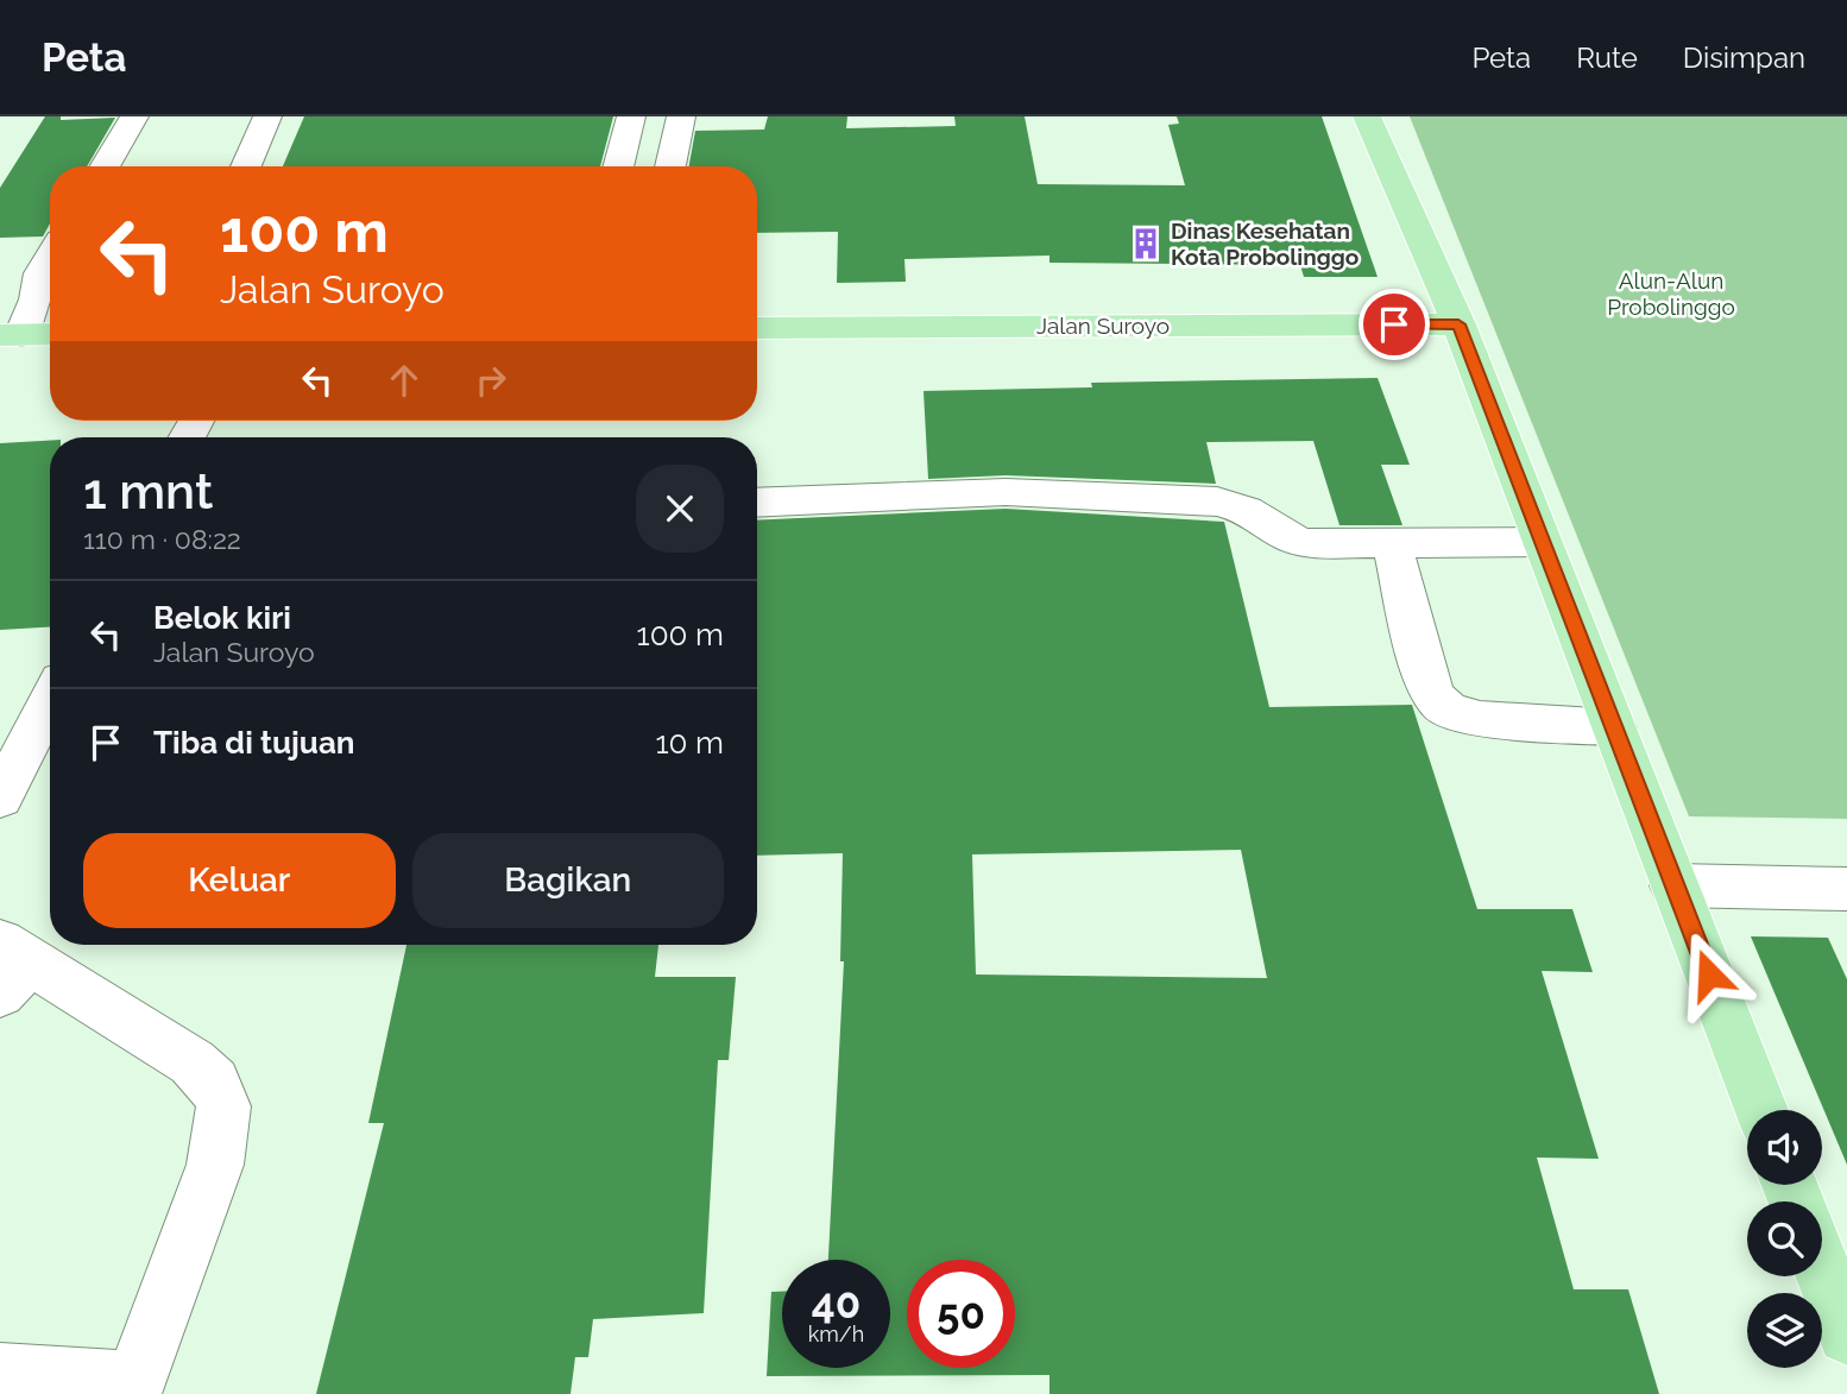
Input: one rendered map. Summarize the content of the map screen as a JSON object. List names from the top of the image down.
{
  "streets": {
    "main road": ["Jalan Suroyo"]
  },
  "parks": ["Alun-Alun Probolinggo"],
  "places": {
    "building": ["Dinas Kesehatan Kota Probolinggo"]
  },
  "page": {
    "header": "Peta",
    "nav": ["Peta", "Rute", "Disimpan"],
    "turn": ["100 m", "Jalan Suroyo"],
    "heading": ["1 mnt", "110 m · 08:22"],
    "list": [
      {
        "name": "Belok kiri",
        "note": "Jalan Suroyo",
        "value": "100 m"
      },
      {
        "name": "Tiba di tujuan",
        "value": "10 m"
      }
    ],
    "buttons": ["Keluar", "Bagikan"],
    "speed": "40 km/h",
    "limit": "50"
  }
}
